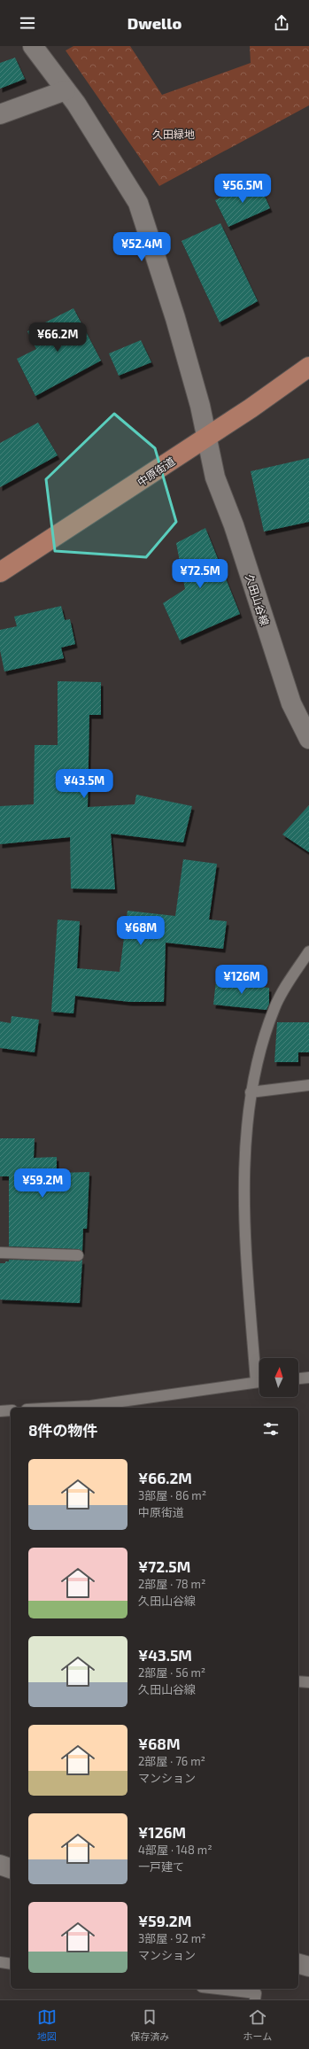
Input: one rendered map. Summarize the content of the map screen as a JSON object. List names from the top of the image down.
{
  "streets": {
    "main road": ["中原街道"],
    "street": ["久田山谷線"]
  },
  "crossings": [
    ["中原街道", "久田山谷線"]
  ],
  "parks": ["久田緑地"],
  "north": "top",
  "page": {
    "header": "Dwello",
    "price": [
      "¥56.5M",
      "¥52.4M",
      "¥66.2M",
      "¥72.5M",
      "¥43.5M",
      "¥68M",
      "¥126M",
      "¥59.2M"
    ],
    "heading": "8件の物件",
    "list": [
      {
        "name": "¥66.2M",
        "note": "3部屋 · 86 m² · 中原街道"
      },
      {
        "name": "¥72.5M",
        "note": "2部屋 · 78 m² · 久田山谷線"
      },
      {
        "name": "¥43.5M",
        "note": "2部屋 · 56 m² · 久田山谷線"
      },
      {
        "name": "¥68M",
        "note": "2部屋 · 76 m² · マンション"
      },
      {
        "name": "¥126M",
        "note": "4部屋 · 148 m² · 一戸建て"
      },
      {
        "name": "¥59.2M",
        "note": "3部屋 · 92 m² · マンション"
      }
    ],
    "tabs": ["地図", "保存済み", "ホーム"]
  }
}
